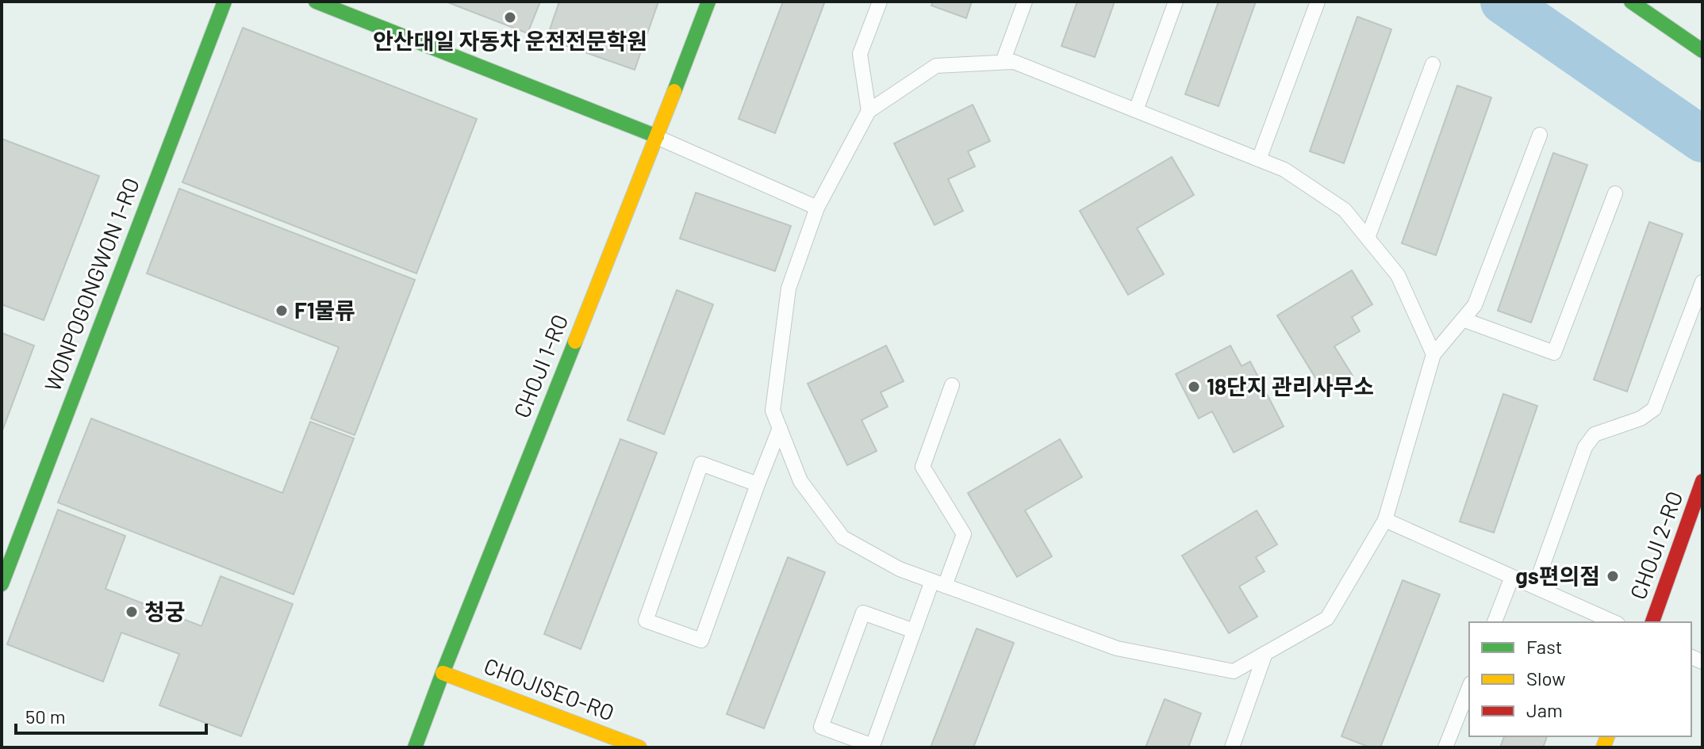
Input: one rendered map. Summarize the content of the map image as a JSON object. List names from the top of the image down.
{
  "streets": {
    "street": [
      "WONPOGONGWON 1-RO",
      "CHOJI 1-RO",
      "CHOJI 2-RO",
      "CHOJISEO-RO"
    ]
  },
  "crossings": [
    ["CHOJI 1-RO", "CHOJISEO-RO"]
  ],
  "places": [
    "안산대일 자동차 운전전문학원",
    "F1물류",
    "18단지 관리사무소",
    "gs편의점",
    "청궁"
  ],
  "legend": ["Fast", "Slow", "Jam"],
  "scale_bar": "50 m"
}
